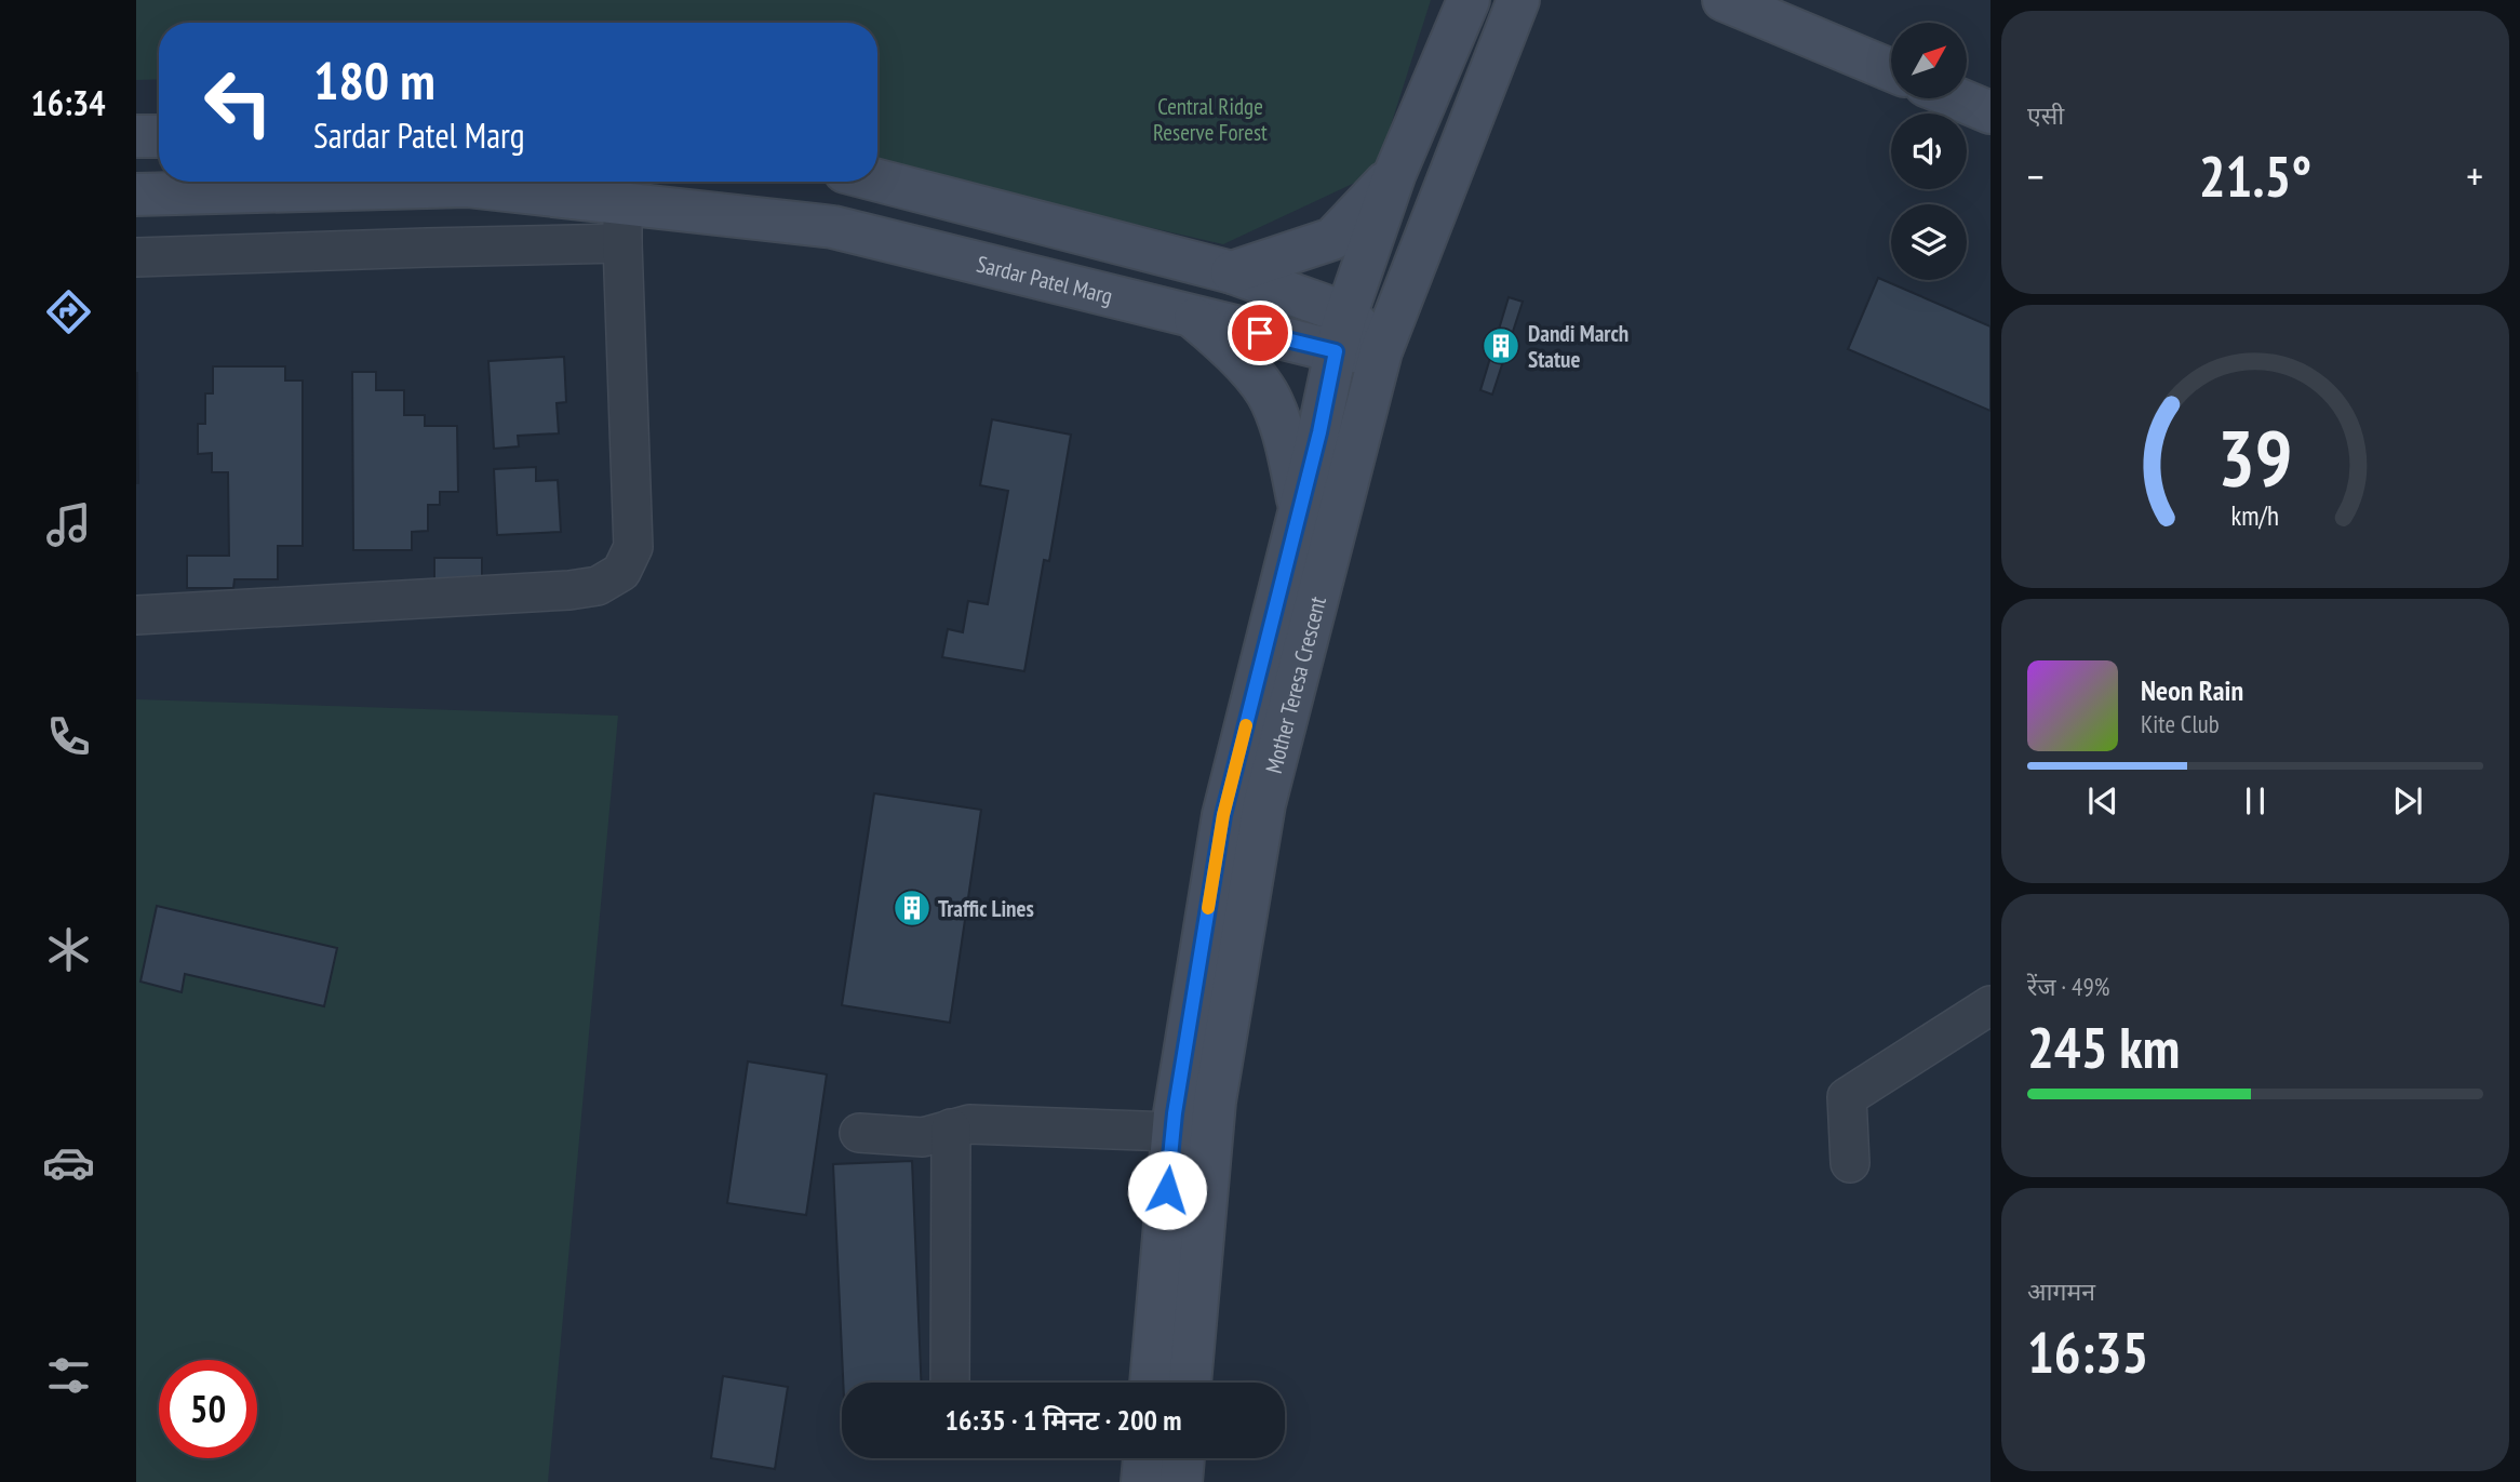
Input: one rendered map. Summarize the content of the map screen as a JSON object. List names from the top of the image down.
{
  "streets": {
    "main road": ["Sardar Patel Marg", "Mother Teresa Crescent"]
  },
  "crossings": [
    ["Sardar Patel Marg", "Mother Teresa Crescent"]
  ],
  "parks": ["Central Ridge Reserve Forest"],
  "places": {
    "building": ["Dandi March Statue", "Traffic Lines"]
  },
  "north": "top right",
  "page": {
    "tabs": "16:34",
    "tile": [
      "एसी",
      ["रेंज · 49%", "245 km"],
      ["आगमन", "16:35"]
    ],
    "turn": ["180 m", "Sardar Patel Marg"],
    "heat": ["−", "21.5°", "+"],
    "song": ["Neon Rain", "Kite Club"],
    "limit": "50",
    "trip": "16:35 · 1 मिनट · 200 m",
    "gauge": ["39", "km/h"]
  }
}
